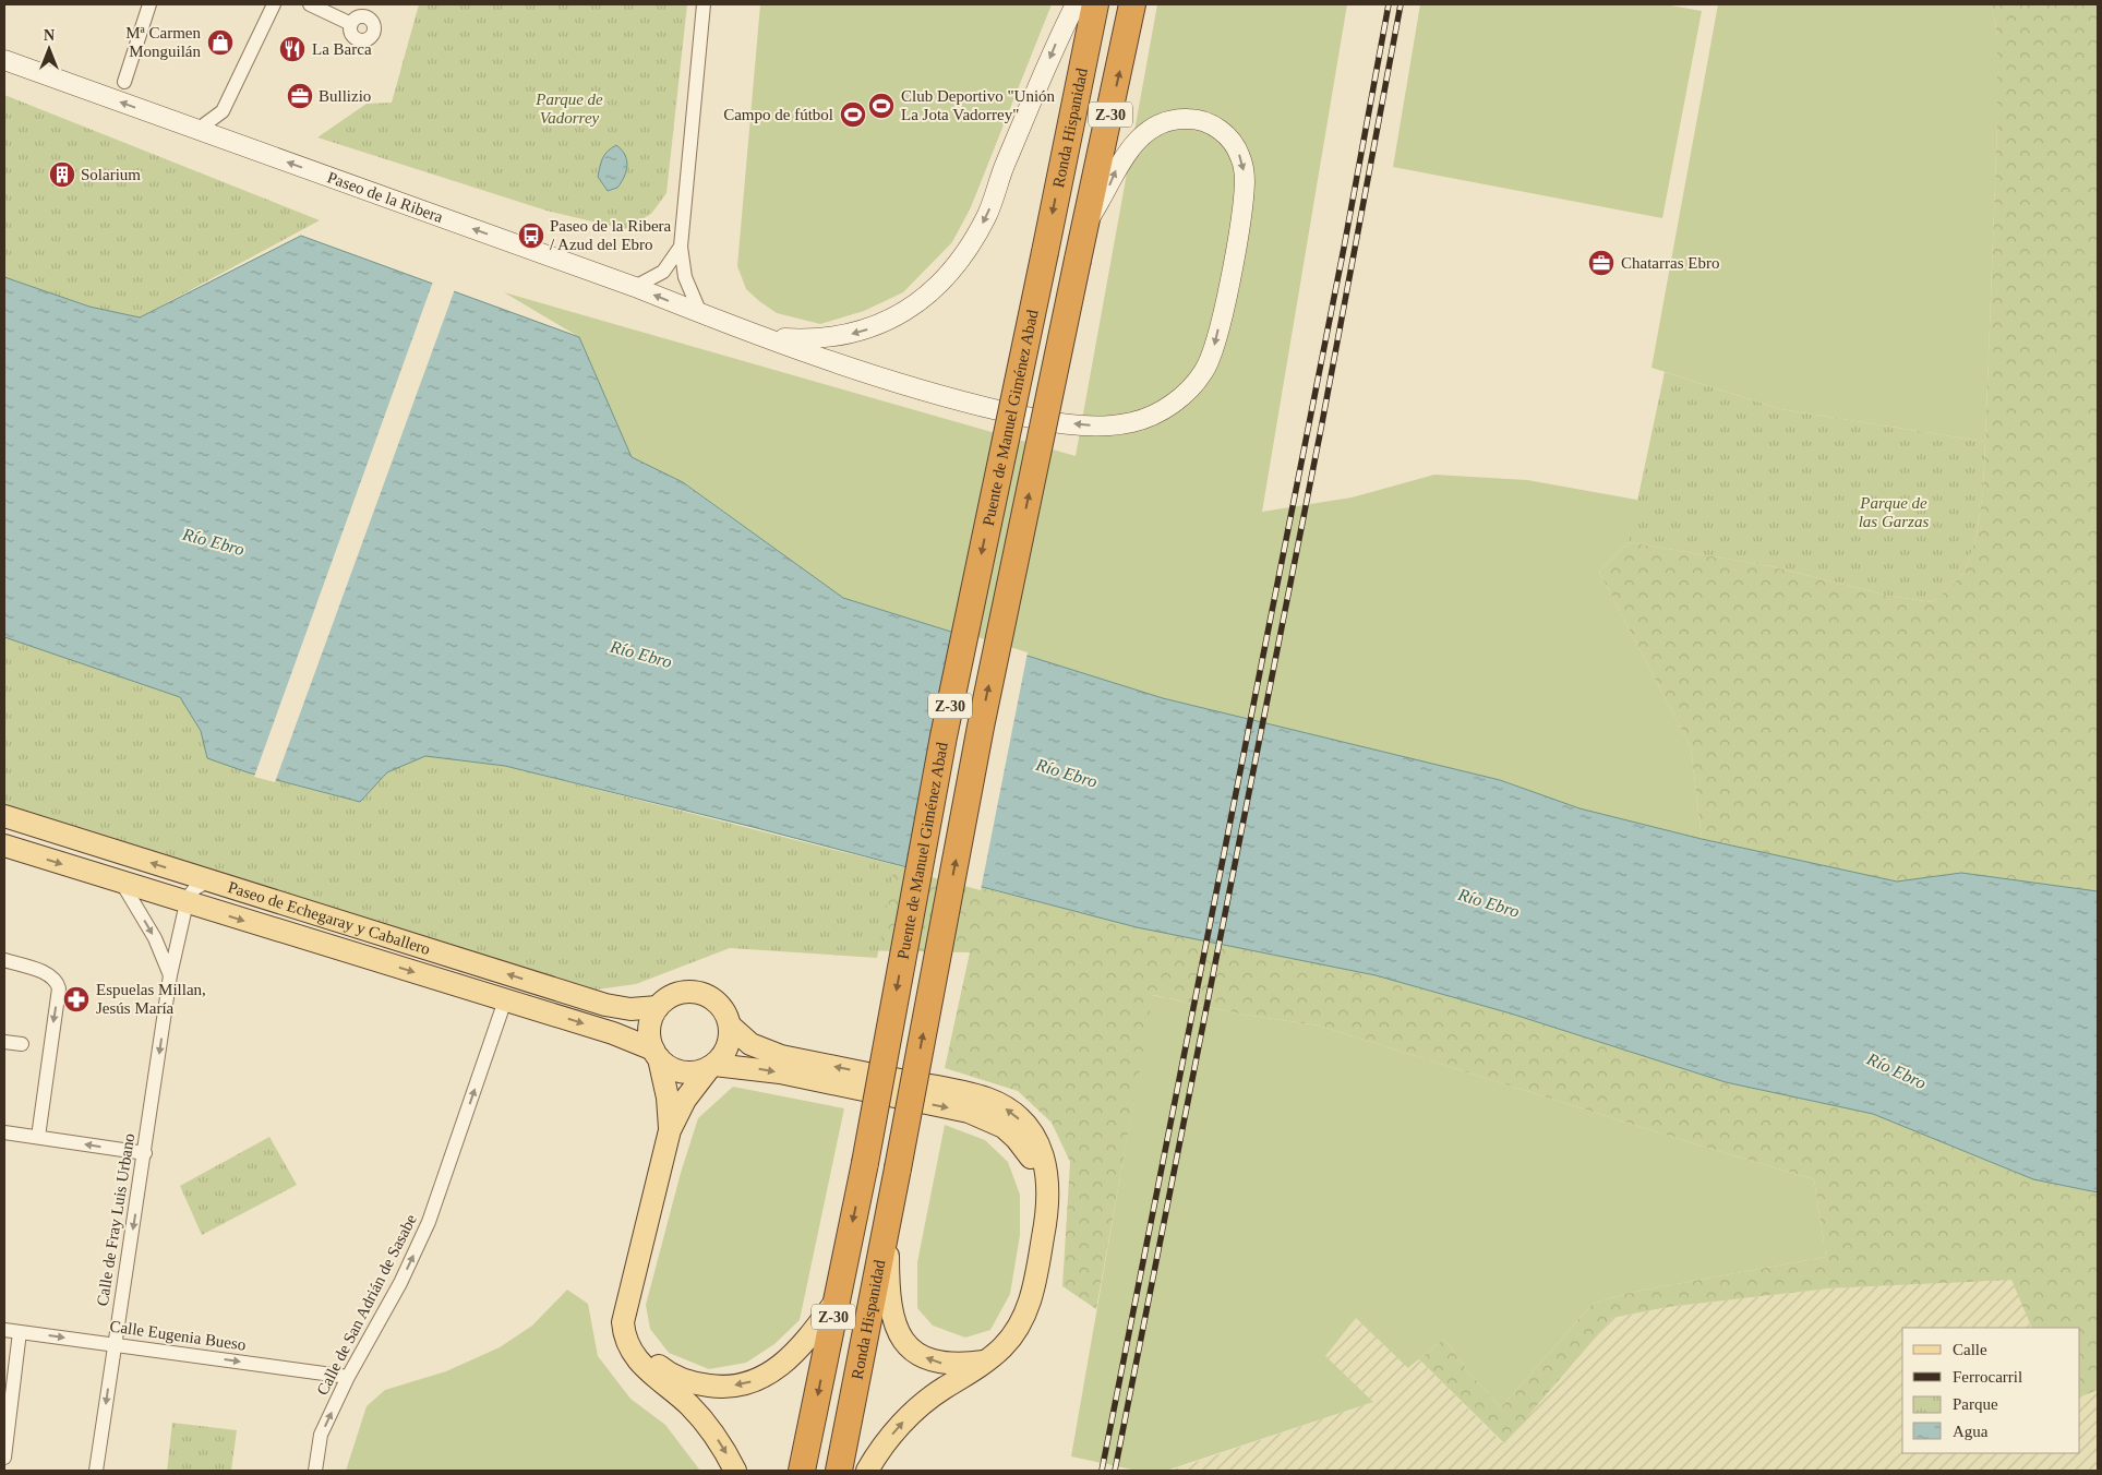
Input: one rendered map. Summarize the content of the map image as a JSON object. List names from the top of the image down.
{
  "streets": {
    "highway": ["Z-30", "Ronda Hispanidad", "Puente de Manuel Giménez Abad"],
    "main road": ["Paseo de la Ribera", "Paseo de Echegaray y Caballero"],
    "street": ["Calle de Fray Luis Urbano", "Calle de San Adrián de Sasabe", "Calle Eugenia Bueso"]
  },
  "crossings": [
    ["Z-30", "Paseo de la Ribera"],
    ["Z-30", "Puente de Manuel Giménez Abad"],
    ["Ronda Hispanidad", "Puente de Manuel Giménez Abad"],
    ["Paseo de la Ribera", "Puente de Manuel Giménez Abad"],
    ["Paseo de Echegaray y Caballero", "Calle de Fray Luis Urbano"],
    ["Paseo de Echegaray y Caballero", "Calle de San Adrián de Sasabe"],
    ["Calle de Fray Luis Urbano", "Calle Eugenia Bueso"],
    ["Calle de San Adrián de Sasabe", "Calle Eugenia Bueso"]
  ],
  "one_way": ["Calle de Fray Luis Urbano", "Calle de San Adrián de Sasabe", "Calle Eugenia Bueso"],
  "water": ["Río Ebro"],
  "parks": ["Parque de Vadorrey", "Parque de las Garzas"],
  "places": {
    "shop": ["Mª Carmen Monguilán"],
    "restaurant": ["La Barca"],
    "office": ["Bullizio", "Chatarras Ebro"],
    "sports": ["Club Deportivo \"Unión La Jota Vadorrey\"", "Campo de fútbol"],
    "building": ["Solarium"],
    "bus stop": ["Paseo de la Ribera / Azud del Ebro"],
    "pharmacy": ["Espuelas Millan, Jesús María"]
  },
  "legend": [
    "Calle",
    "Ferrocarril",
    "Parque",
    "Agua"
  ],
  "north": "top"
}
